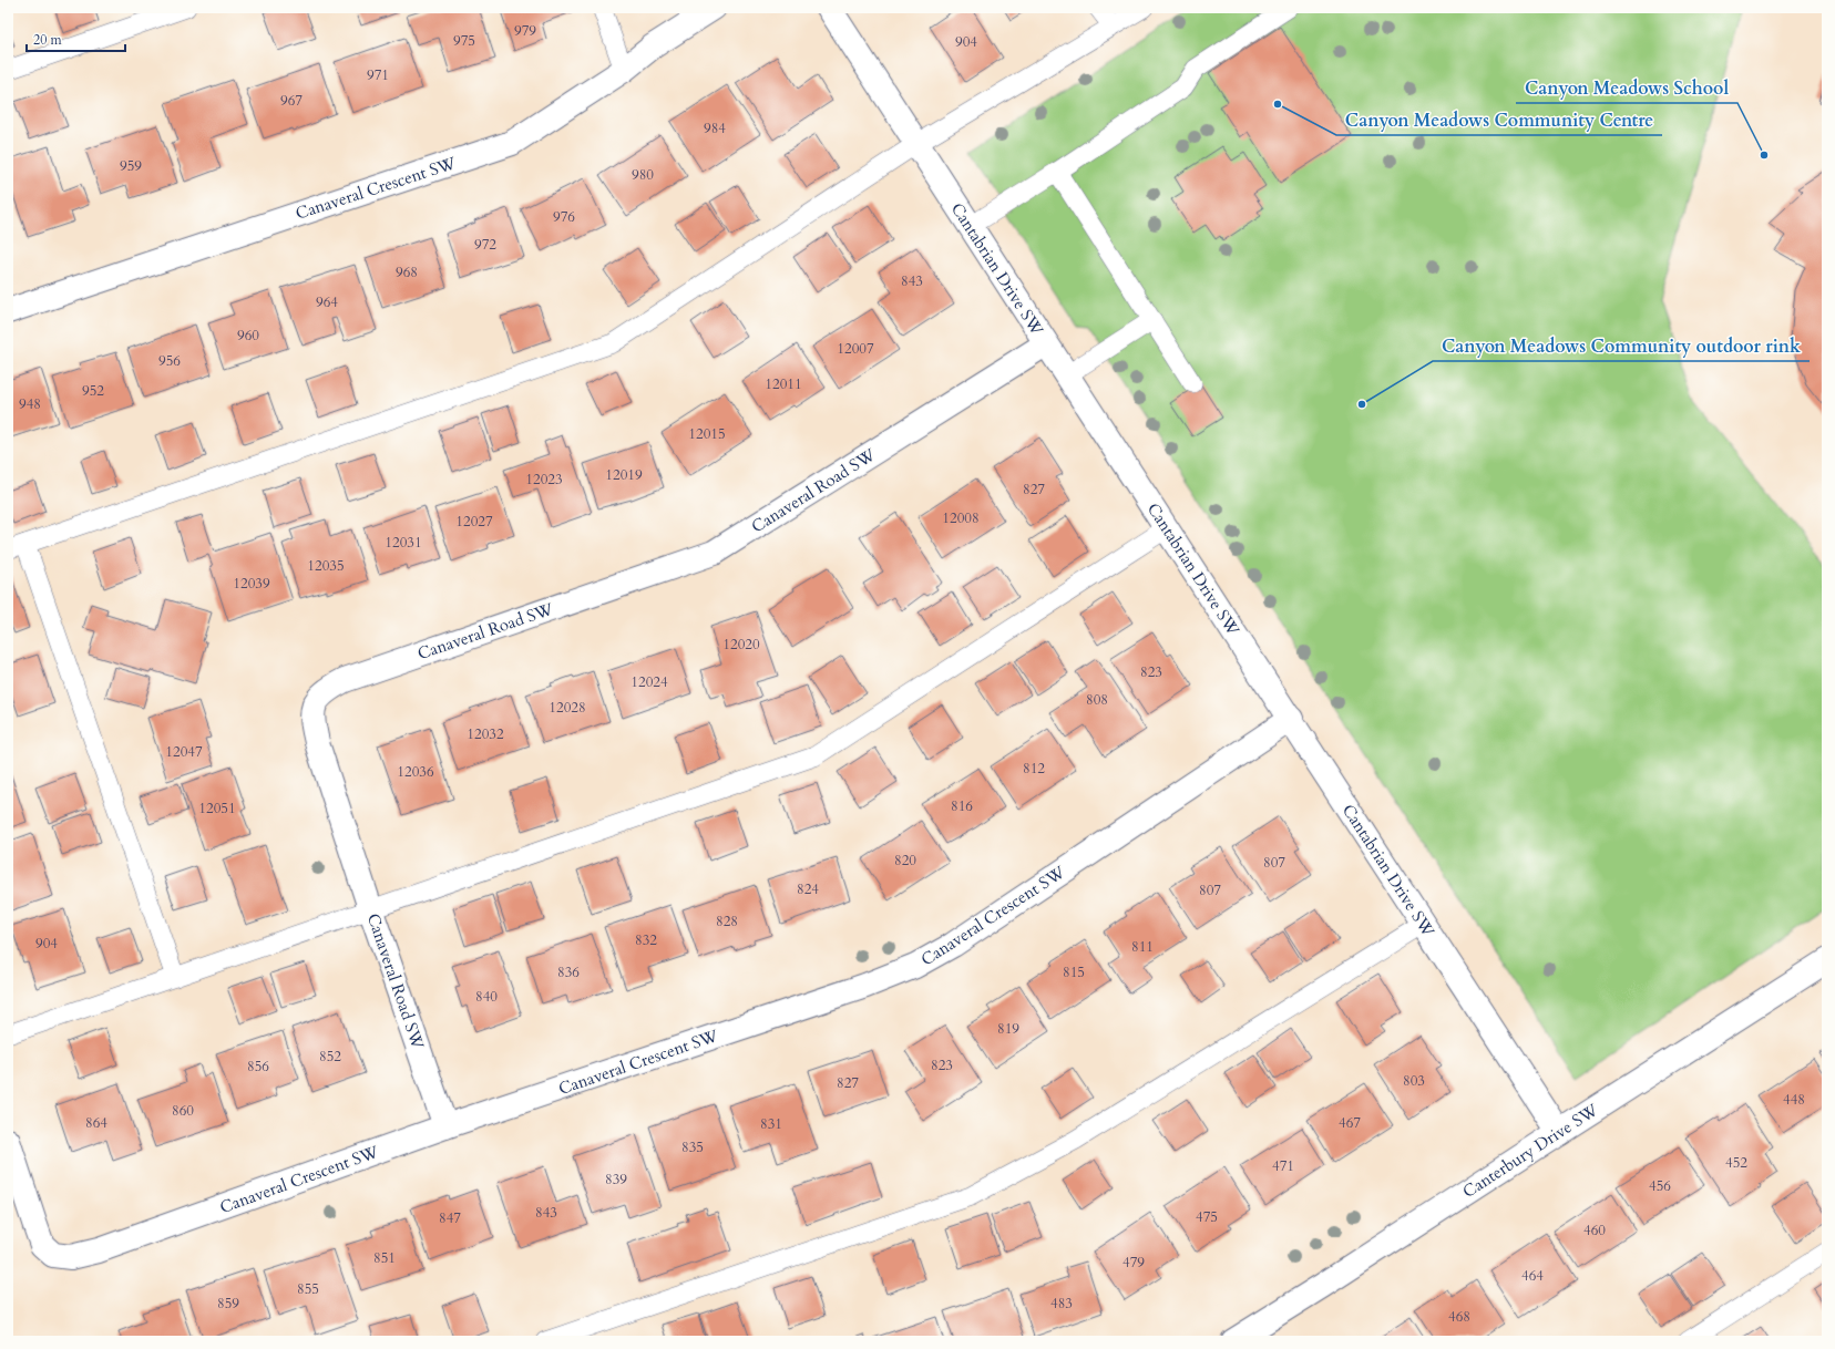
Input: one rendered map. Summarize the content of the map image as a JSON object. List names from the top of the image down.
{
  "streets": {
    "street": [
      "Canaveral Crescent SW",
      "Cantabrian Drive SW",
      "Canaveral Road SW",
      "Canterbury Drive SW"
    ]
  },
  "crossings": [
    ["Canaveral Crescent SW", "Cantabrian Drive SW"],
    ["Canaveral Crescent SW", "Canaveral Road SW"],
    ["Cantabrian Drive SW", "Canaveral Road SW"],
    ["Cantabrian Drive SW", "Canterbury Drive SW"]
  ],
  "places": ["Canyon Meadows Community Centre", "Canyon Meadows School", "Canyon Meadows Community outdoor rink"],
  "house_numbers": [
    "979",
    "975",
    "904",
    "971",
    "967",
    "984",
    "959",
    "980",
    "976",
    "972",
    "968",
    "843",
    "964",
    "960",
    "12007",
    "956",
    "12011",
    "952",
    "948",
    "12015",
    "12019",
    "12023",
    "827",
    "12008",
    "12027",
    "12031",
    "12035",
    "12039",
    "12020",
    "823",
    "12024",
    "808",
    "12028",
    "12032",
    "12047",
    "812",
    "12036",
    "816",
    "12051",
    "820",
    "807",
    "824",
    "807",
    "828",
    "832",
    "904",
    "811",
    "836",
    "815",
    "840",
    "819",
    "852",
    "823",
    "856",
    "803",
    "827",
    "448",
    "860",
    "864",
    "467",
    "831",
    "835",
    "452",
    "471",
    "839",
    "456",
    "843",
    "475",
    "847",
    "460",
    "851",
    "479",
    "464",
    "855",
    "859",
    "483",
    "468"
  ],
  "scale_bar": "20 m"
}
